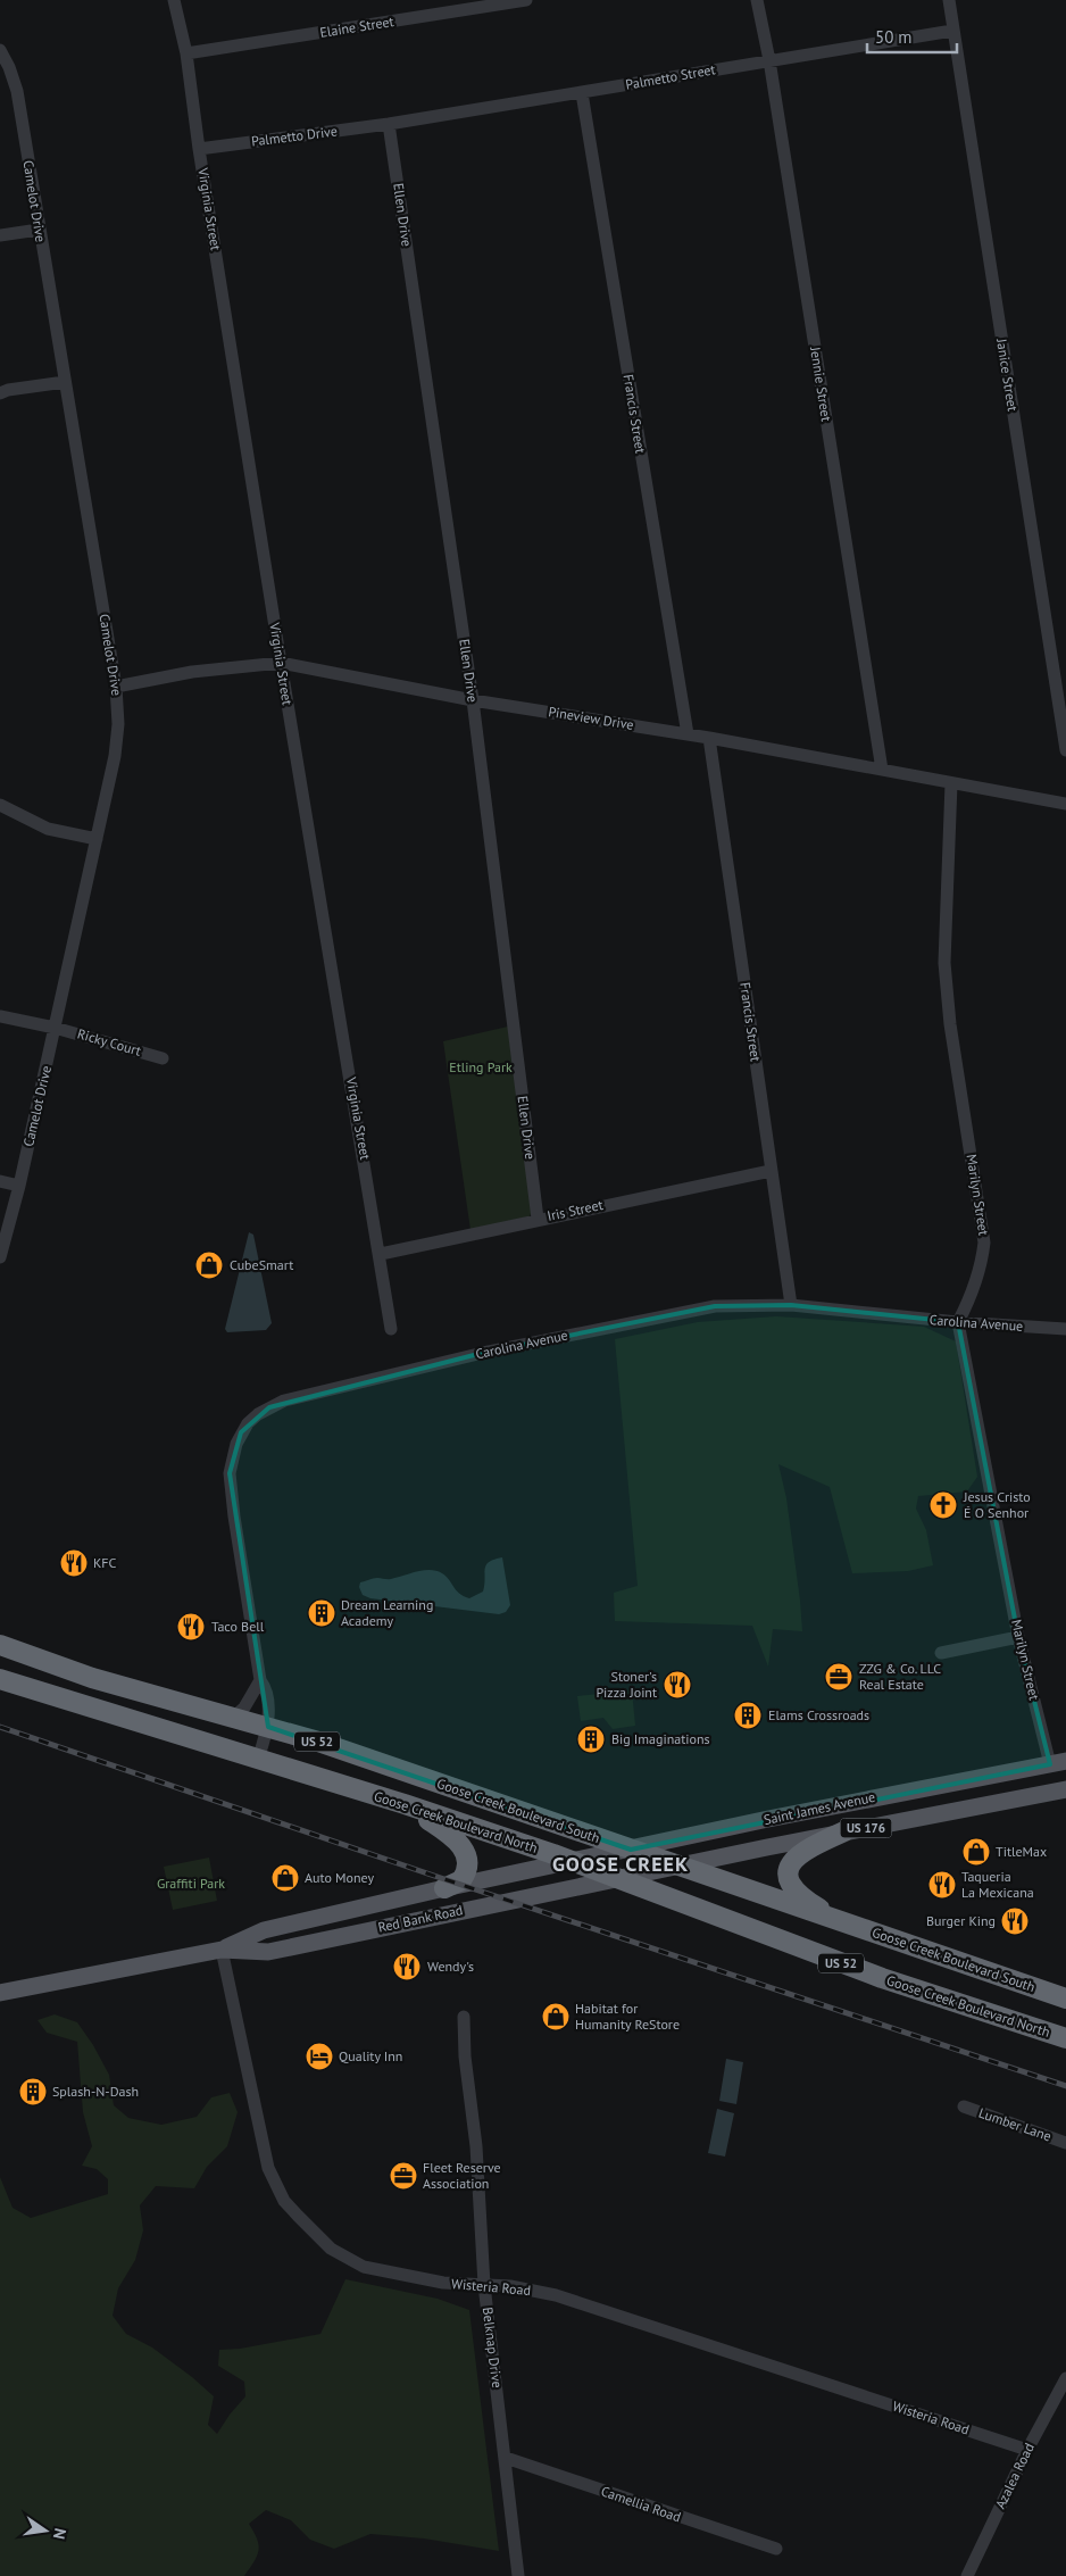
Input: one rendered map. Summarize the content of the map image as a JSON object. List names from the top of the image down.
{
  "streets": {
    "highway": ["US 52", "Goose Creek Boulevard South", "Goose Creek Boulevard North"],
    "main road": ["Saint James Avenue", "US 176", "Red Bank Road"],
    "street": [
      "Elaine Street",
      "Palmetto Street",
      "Palmetto Drive",
      "Camelot Drive",
      "Virginia Street",
      "Ellen Drive",
      "Janice Street",
      "Jennie Street",
      "Francis Street",
      "Pineview Drive",
      "Ricky Court",
      "Marilyn Street",
      "Iris Street",
      "Carolina Avenue",
      "Lumber Lane",
      "Wisteria Road",
      "Belknap Drive",
      "Azalea Road",
      "Camellia Road"
    ]
  },
  "crossings": [
    ["Elaine Street", "Virginia Street"],
    ["Palmetto Street", "Palmetto Drive"],
    ["Palmetto Street", "Ellen Drive"],
    ["Palmetto Street", "Janice Street"],
    ["Palmetto Street", "Jennie Street"],
    ["Palmetto Street", "Francis Street"],
    ["Palmetto Drive", "Virginia Street"],
    ["Palmetto Drive", "Ellen Drive"],
    ["Camelot Drive", "Pineview Drive"],
    ["Camelot Drive", "Ricky Court"],
    ["Virginia Street", "Pineview Drive"],
    ["Virginia Street", "Iris Street"],
    ["Ellen Drive", "Pineview Drive"],
    ["Ellen Drive", "Iris Street"],
    ["Jennie Street", "Pineview Drive"],
    ["Francis Street", "Pineview Drive"],
    ["Francis Street", "Iris Street"],
    ["Francis Street", "Carolina Avenue"],
    ["Pineview Drive", "Marilyn Street"],
    ["Marilyn Street", "Carolina Avenue"],
    ["Marilyn Street", "Saint James Avenue"],
    ["Carolina Avenue", "Goose Creek Boulevard South"],
    ["Carolina Avenue", "Goose Creek Boulevard North"],
    ["Saint James Avenue", "Goose Creek Boulevard South"],
    ["Saint James Avenue", "Goose Creek Boulevard North"],
    ["Saint James Avenue", "Red Bank Road"],
    ["Goose Creek Boulevard North", "Red Bank Road"],
    ["Red Bank Road", "Wisteria Road"],
    ["Wisteria Road", "Belknap Drive"],
    ["Wisteria Road", "Azalea Road"],
    ["Belknap Drive", "Camellia Road"]
  ],
  "districts": ["GOOSE CREEK"],
  "parks": ["Etling Park", "Graffiti Park"],
  "places": {
    "shop": [
      "CubeSmart",
      "TitleMax",
      "Auto Money",
      "Habitat for Humanity ReStore"
    ],
    "church": ["Jesus Cristo É O Senhor"],
    "restaurant": [
      "KFC",
      "Taco Bell",
      "Stoner's Pizza Joint",
      "Taqueria La Mexicana",
      "Burger King",
      "Wendy's"
    ],
    "building": [
      "Dream Learning Academy",
      "Elams Crossroads",
      "Big Imaginations",
      "Splash-N-Dash"
    ],
    "office": ["ZZG & Co. LLC Real Estate", "Fleet Reserve Association"],
    "hotel": ["Quality Inn"]
  },
  "scale_bar": "50 m",
  "north": "right"
}
